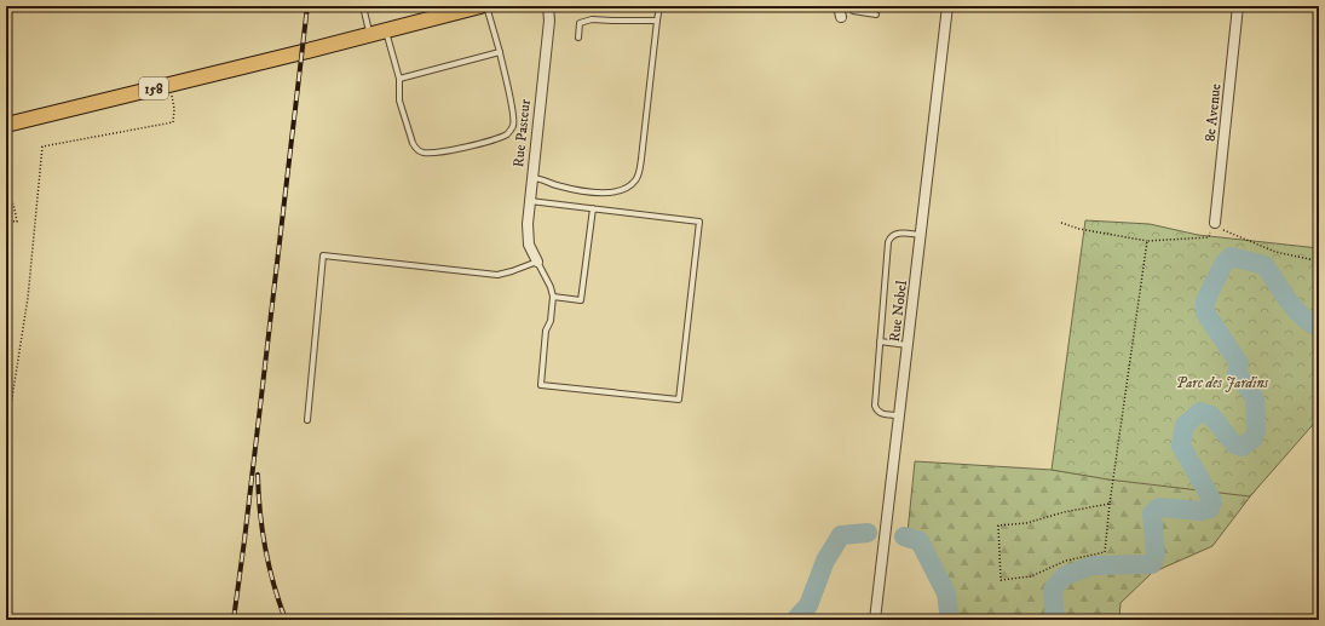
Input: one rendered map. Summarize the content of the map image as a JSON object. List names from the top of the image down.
{
  "streets": {
    "main road": ["158"],
    "street": ["8e Avenue", "Rue Pasteur", "Rue Nobel"]
  },
  "parks": ["Parc des Jardins"]
}
